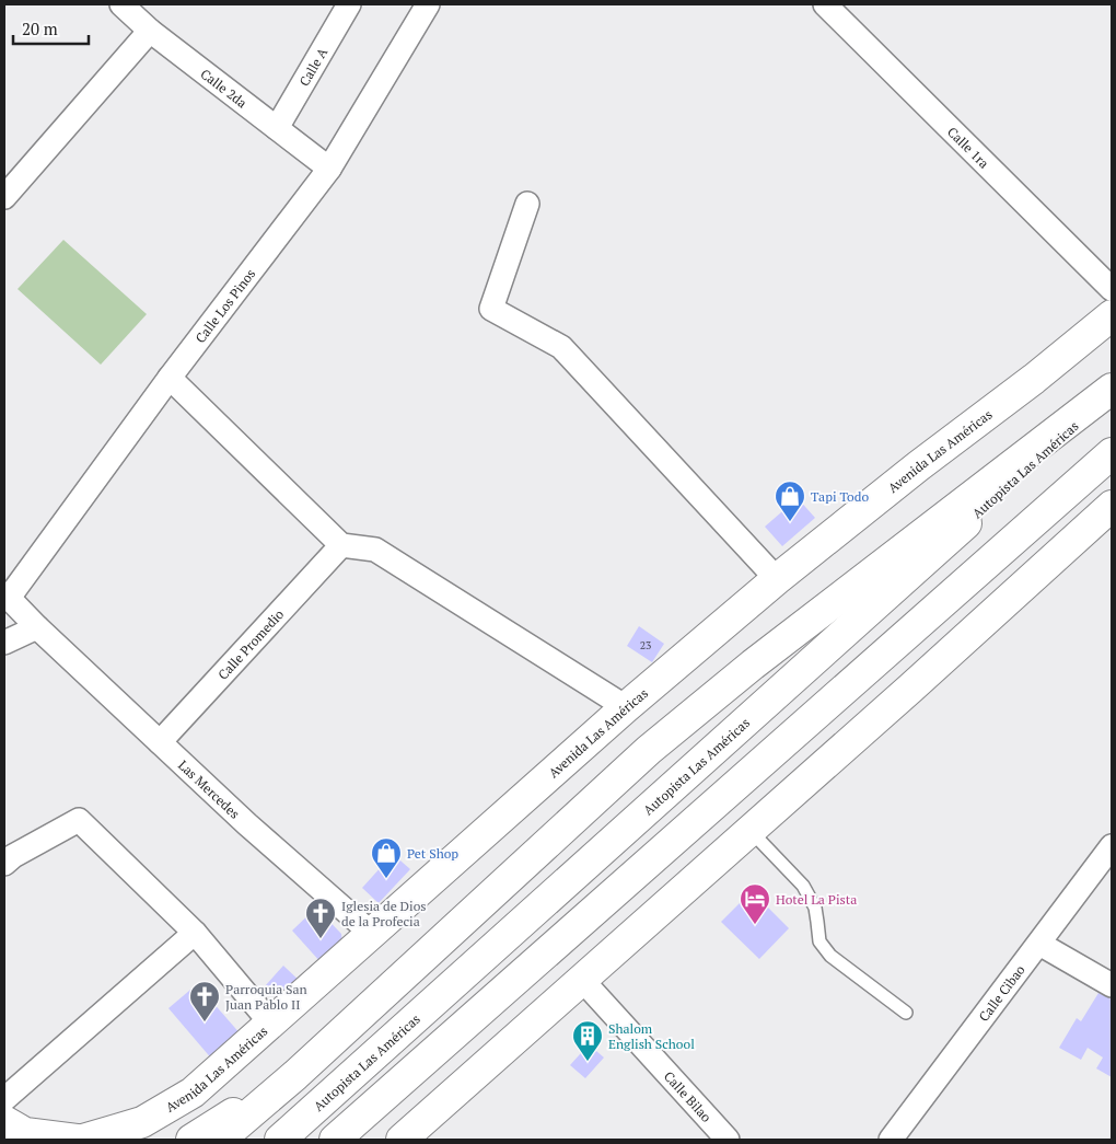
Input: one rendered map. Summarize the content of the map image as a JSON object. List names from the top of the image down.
{
  "streets": {
    "main road": ["Avenida Las Américas", "Autopista Las Américas"],
    "street": [
      "Calle A",
      "Calle 2da",
      "Calle 1ra",
      "Calle Los Pinos",
      "Calle Promedio",
      "Las Mercedes",
      "Calle Cibao",
      "Calle Bilao"
    ]
  },
  "crossings": [
    ["Calle A", "Calle 2da"],
    ["Calle 2da", "Calle Los Pinos"],
    ["Calle Los Pinos", "Las Mercedes"],
    ["Avenida Las Américas", "Las Mercedes"],
    ["Calle Promedio", "Las Mercedes"]
  ],
  "places": {
    "shop": ["Tapi Todo", "Pet Shop"],
    "hotel": ["Hotel La Pista"],
    "church": ["Iglesia de Dios de la Profecia", "Parroquia San Juan Pablo II"],
    "building": ["Shalom English School"]
  },
  "house_numbers": ["23"],
  "scale_bar": "20 m"
}
